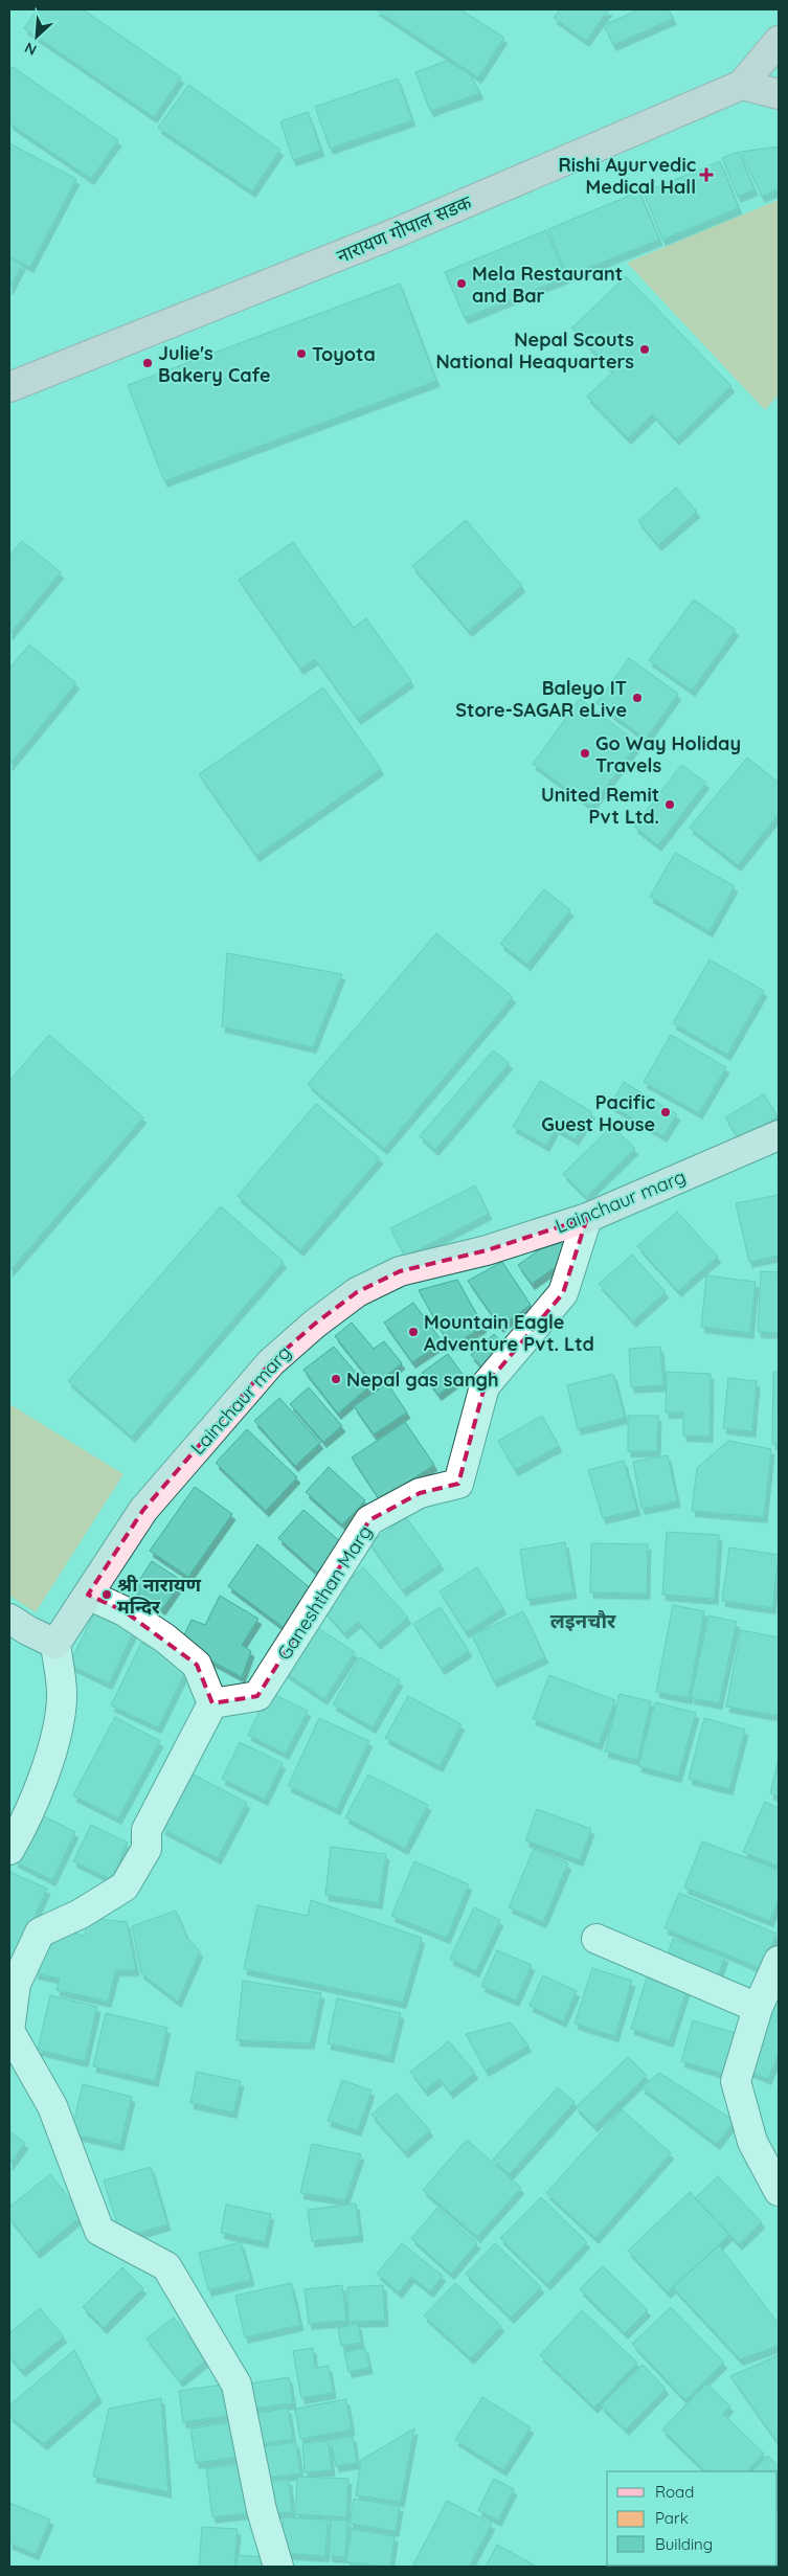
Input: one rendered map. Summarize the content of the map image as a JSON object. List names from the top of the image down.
{
  "streets": {
    "main road": ["नारायण गोपाल सडक"],
    "street": ["Lainchaur marg", "Ganeshthan Marg"]
  },
  "crossings": [
    ["Lainchaur marg", "Ganeshthan Marg"]
  ],
  "districts": ["लइनचौर"],
  "places": {
    "health": ["Rishi Ayurvedic Medical Hall"],
    "other": [
      "Mela Restaurant and Bar",
      "Nepal Scouts National Heaquarters",
      "Toyota",
      "Julie's Bakery Cafe",
      "Baleyo IT Store-SAGAR eLive",
      "Go Way Holiday Travels",
      "United Remit Pvt Ltd.",
      "Pacific Guest House",
      "Mountain Eagle Adventure Pvt. Ltd",
      "Nepal gas sangh",
      "श्री नारायण मन्दिर"
    ]
  },
  "legend": ["Road", "Park", "Building"],
  "north": "bottom left"
}
